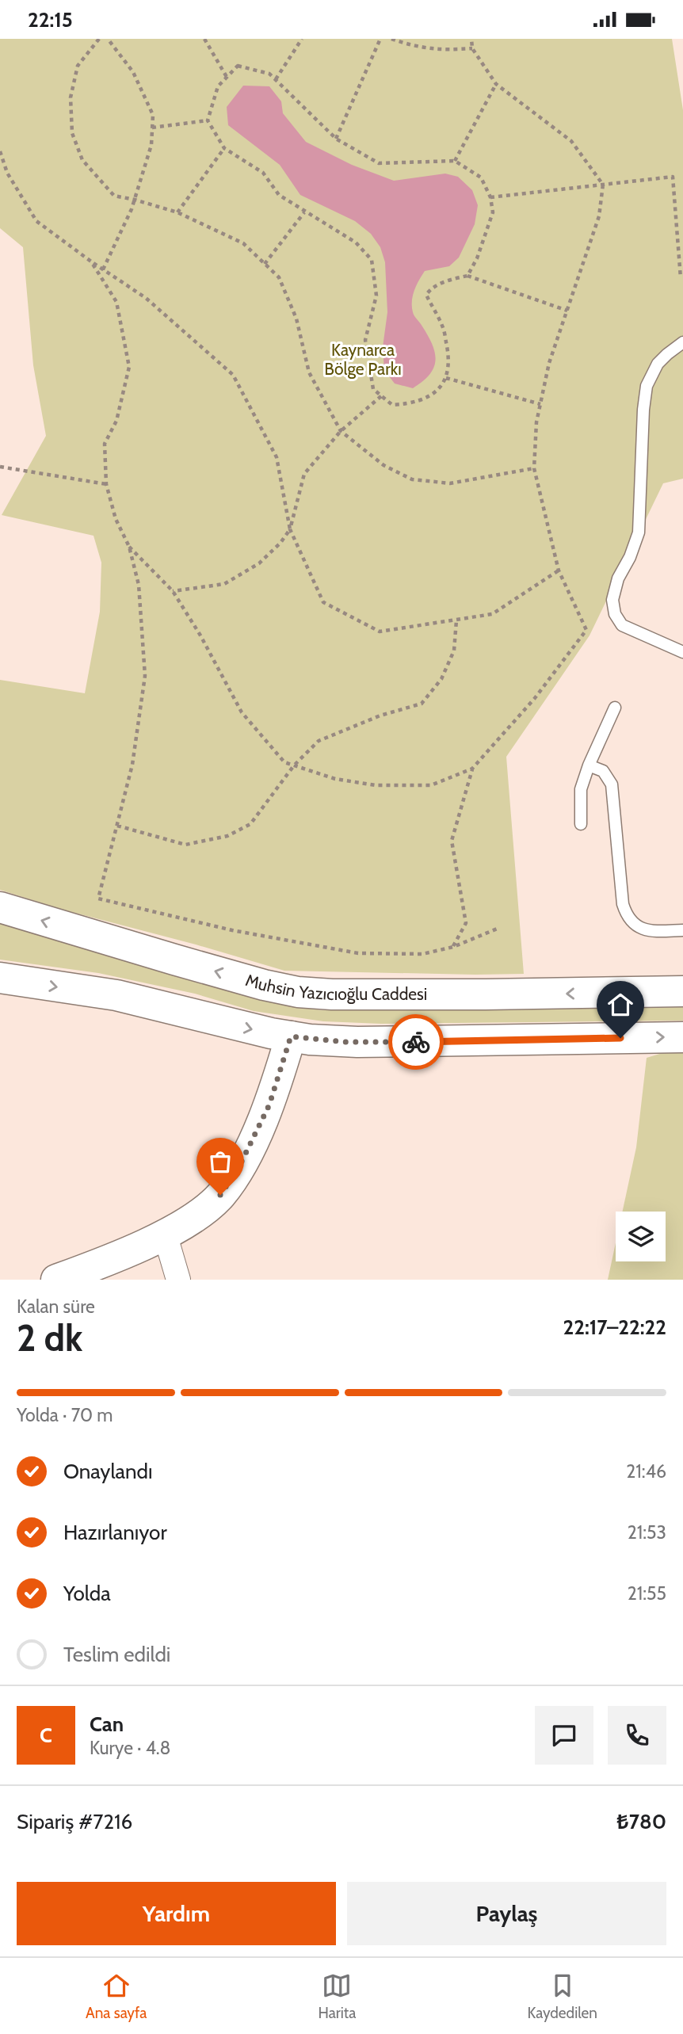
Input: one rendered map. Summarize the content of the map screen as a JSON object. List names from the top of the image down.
{
  "streets": {
    "main road": ["Muhsin Yazıcıoğlu Caddesi"]
  },
  "parks": ["Kaynarca Bölge Parkı"],
  "page": {
    "status": "22:15",
    "heading": ["2 dk", "Kalan süre", "22:17–22:22"],
    "panel": [
      "Can",
      "Kurye · 4.8",
      "Sipariş #7216",
      "₺780"
    ],
    "bar": "Yolda · 70 m",
    "list": [
      ["Onaylandı", "21:46"],
      ["Hazırlanıyor", "21:53"],
      ["Yolda", "21:55"],
      "Teslim edildi"
    ],
    "round": "C",
    "buttons": ["Yardım", "Paylaş"],
    "tabs": ["Ana sayfa", "Harita", "Kaydedilen"]
  }
}
